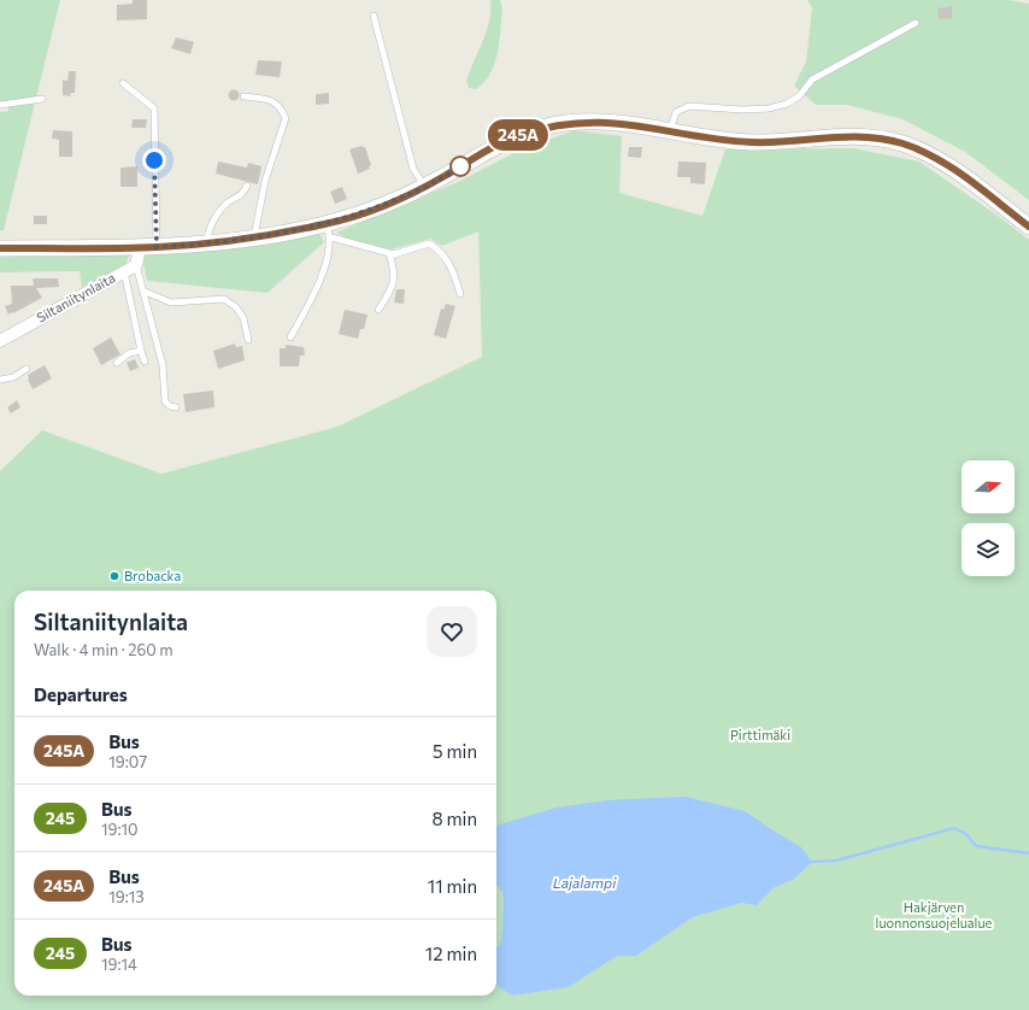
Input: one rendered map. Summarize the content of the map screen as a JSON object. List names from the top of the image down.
{
  "streets": {
    "street": ["Siltaniitynlaita"]
  },
  "water": ["Lajalampi"],
  "parks": ["Pirttimäki", "Hakjärven luonnonsuojelualue"],
  "places": ["Brobacka"],
  "lines": ["bus line 245A"],
  "north": "right",
  "page": {
    "on_map": "245A",
    "heading": [
      ["Siltaniitynlaita", "Walk · 4 min · 260 m"],
      "Departures"
    ],
    "list": [
      {
        "mark": "245A",
        "name": "Bus",
        "note": "19:07",
        "value": "5 min"
      },
      {
        "mark": "245",
        "name": "Bus",
        "note": "19:10",
        "value": "8 min"
      },
      {
        "mark": "245A",
        "name": "Bus",
        "note": "19:13",
        "value": "11 min"
      },
      {
        "mark": "245",
        "name": "Bus",
        "note": "19:14",
        "value": "12 min"
      }
    ]
  }
}
